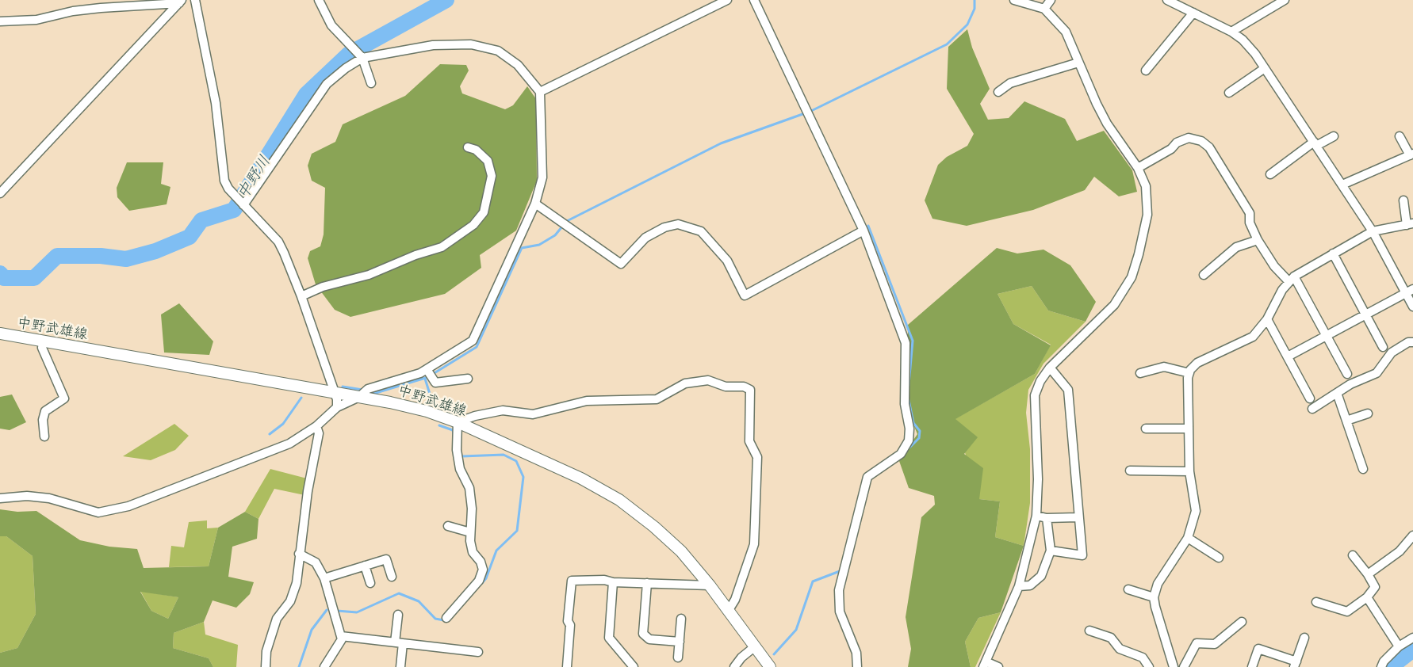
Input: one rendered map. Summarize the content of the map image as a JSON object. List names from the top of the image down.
{
  "streets": {
    "main road": ["中野武雄線"]
  },
  "water": ["中野川"]
}
